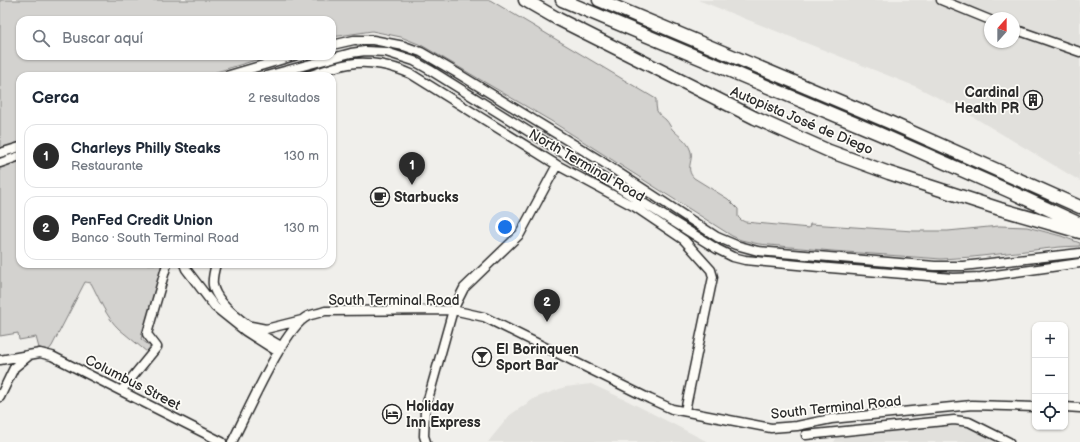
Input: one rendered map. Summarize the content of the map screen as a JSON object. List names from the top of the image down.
{
  "streets": {
    "highway": ["Autopista José de Diego"],
    "street": ["North Terminal Road", "South Terminal Road", "Columbus Street"]
  },
  "crossings": [
    ["North Terminal Road", "South Terminal Road"]
  ],
  "places": {
    "building": ["Cardinal Health PR"],
    "cafe": ["Starbucks"],
    "bar": ["El Borinquen Sport Bar"],
    "hotel": ["Holiday Inn Express"]
  },
  "north": "top",
  "page": {
    "search": "Buscar aquí",
    "heading": ["Cerca", "2 resultados"],
    "list": [
      {
        "mark": "1",
        "name": "Charleys Philly Steaks",
        "note": "Restaurante",
        "value": "130 m"
      },
      {
        "mark": "2",
        "name": "PenFed Credit Union",
        "note": "Banco · South Terminal Road",
        "value": "130 m"
      }
    ],
    "pins": ["1", "2"],
    "map_buttons": ["+", "−"]
  }
}
